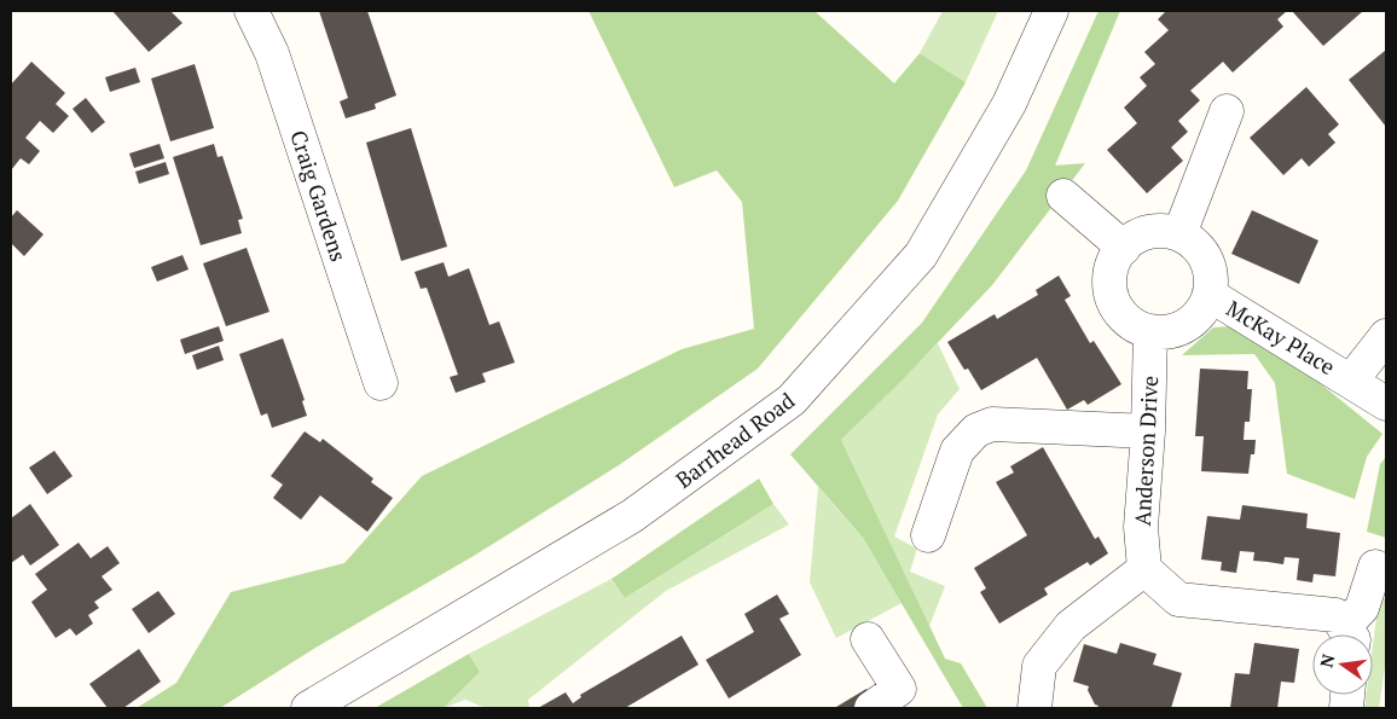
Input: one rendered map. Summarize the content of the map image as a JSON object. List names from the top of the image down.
{
  "streets": {
    "street": [
      "Craig Gardens",
      "McKay Place",
      "Barrhead Road",
      "Anderson Drive"
    ]
  },
  "crossings": [
    ["McKay Place", "Anderson Drive"]
  ],
  "north": "left"
}
